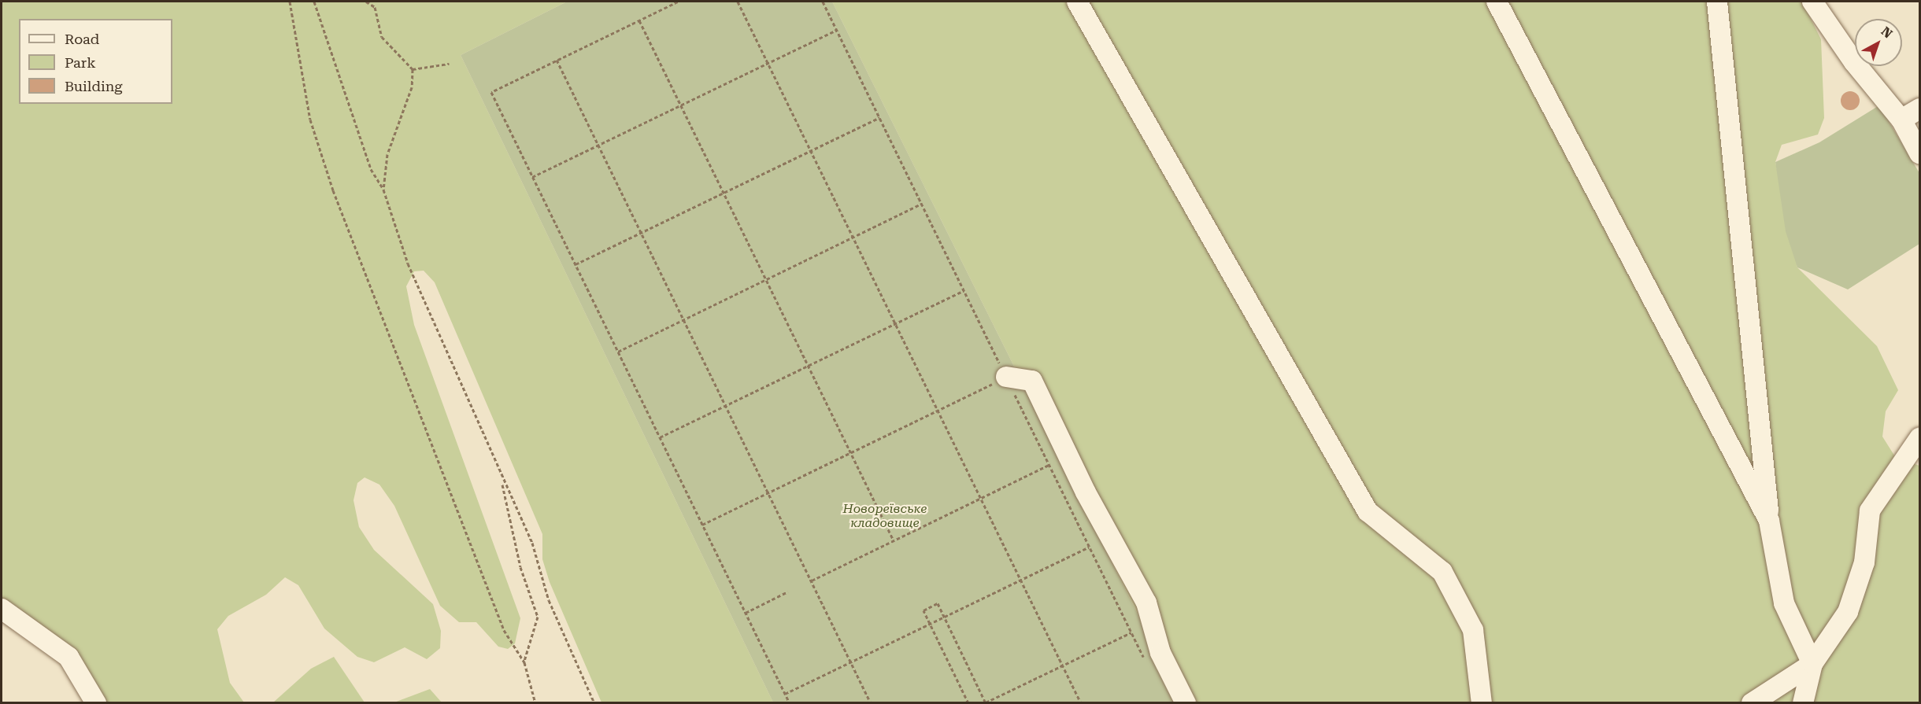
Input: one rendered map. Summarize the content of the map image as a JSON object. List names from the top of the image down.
{
  "parks": ["Новореївське кладовище"],
  "legend": ["Road", "Park", "Building"],
  "north": "top right"
}
